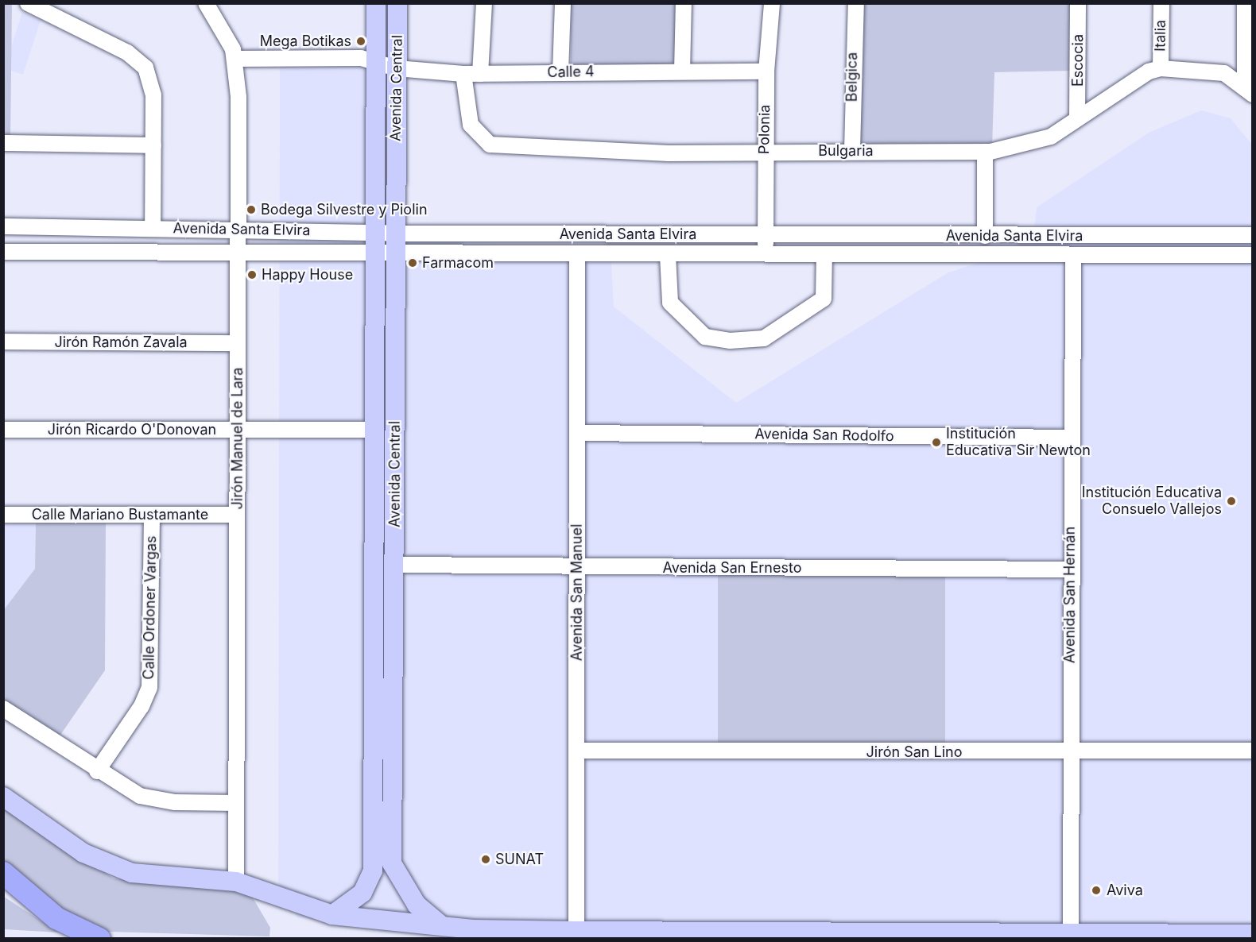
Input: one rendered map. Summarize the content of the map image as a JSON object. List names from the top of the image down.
{
  "streets": {
    "main road": ["Avenida Central"],
    "street": [
      "Italia",
      "Escocia",
      "Calle 4",
      "Belgica",
      "Polonia",
      "Bulgaria",
      "Avenida Santa Elvira",
      "Jirón Ramón Zavala",
      "Jirón Ricardo O'Donovan",
      "Avenida San Rodolfo",
      "Jirón Manuel de Lara",
      "Calle Mariano Bustamante",
      "Avenida San Ernesto",
      "Avenida San Manuel",
      "Avenida San Hernán",
      "Calle Ordoner Vargas",
      "Jirón San Lino"
    ]
  },
  "crossings": [
    ["Italia", "Bulgaria"],
    ["Escocia", "Bulgaria"],
    ["Calle 4", "Avenida Central"],
    ["Calle 4", "Polonia"],
    ["Calle 4", "Bulgaria"],
    ["Calle 4", "Jirón Manuel de Lara"],
    ["Belgica", "Bulgaria"],
    ["Avenida Central", "Avenida Santa Elvira"],
    ["Avenida Central", "Jirón Ricardo O'Donovan"],
    ["Avenida Central", "Avenida San Ernesto"],
    ["Polonia", "Bulgaria"],
    ["Polonia", "Avenida Santa Elvira"],
    ["Avenida Santa Elvira", "Jirón Manuel de Lara"],
    ["Avenida Santa Elvira", "Avenida San Manuel"],
    ["Avenida Santa Elvira", "Avenida San Hernán"],
    ["Jirón Ramón Zavala", "Jirón Manuel de Lara"],
    ["Jirón Ricardo O'Donovan", "Jirón Manuel de Lara"],
    ["Avenida San Rodolfo", "Avenida San Manuel"],
    ["Avenida San Rodolfo", "Avenida San Hernán"],
    ["Jirón Manuel de Lara", "Calle Mariano Bustamante"],
    ["Calle Mariano Bustamante", "Calle Ordoner Vargas"],
    ["Avenida San Ernesto", "Avenida San Manuel"],
    ["Avenida San Ernesto", "Avenida San Hernán"],
    ["Avenida San Manuel", "Jirón San Lino"],
    ["Avenida San Hernán", "Jirón San Lino"]
  ],
  "places": [
    "Mega Botikas",
    "Bodega Silvestre y Piolin",
    "Farmacom",
    "Happy House",
    "Institución Educativa Sir Newton",
    "Institución Educativa Consuelo Vallejos",
    "SUNAT",
    "Aviva"
  ]
}
